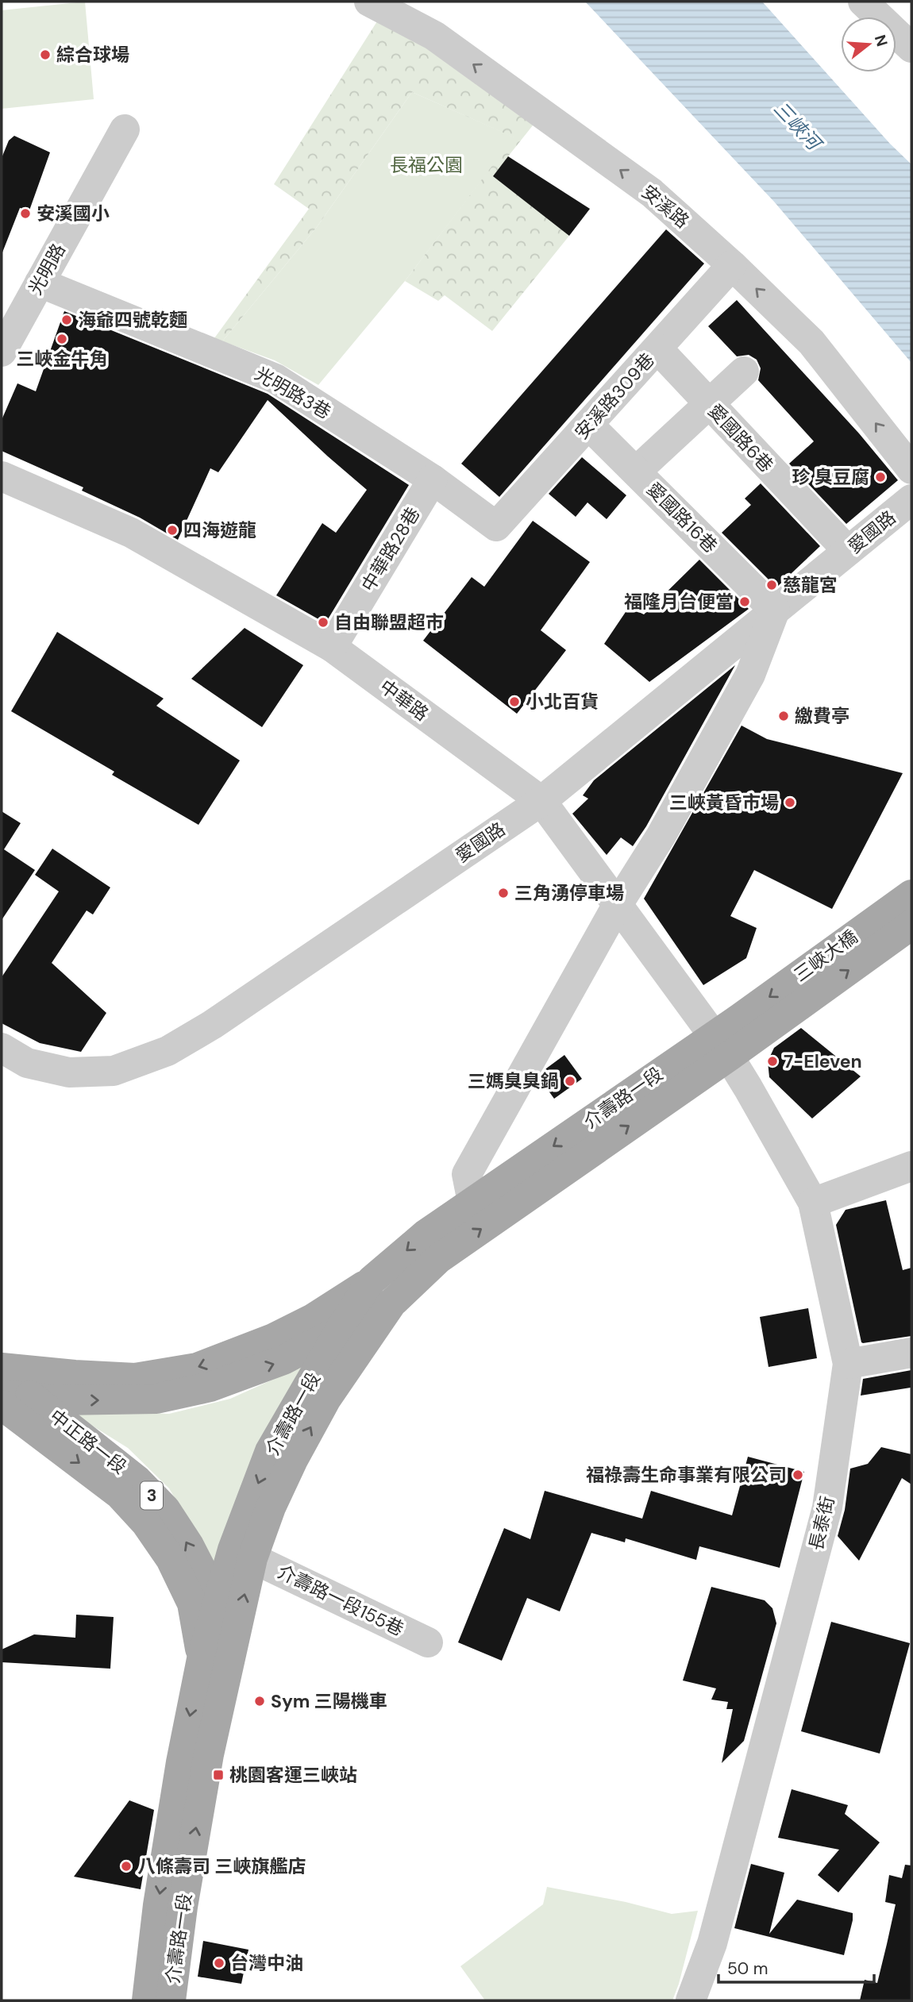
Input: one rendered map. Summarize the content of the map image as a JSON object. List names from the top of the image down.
{
  "streets": {
    "main road": [
      "三峽大橋",
      "介壽路一段",
      "中正路一段",
      "3"
    ],
    "street": [
      "安溪路",
      "光明路",
      "光明路3巷",
      "安溪路309巷",
      "愛國路6巷",
      "愛國路16巷",
      "愛國路",
      "中華路28巷",
      "中華路",
      "長泰街",
      "介壽路一段155巷"
    ]
  },
  "crossings": [
    ["安溪路", "安溪路309巷"],
    ["光明路", "光明路3巷"],
    ["光明路3巷", "安溪路309巷"],
    ["光明路3巷", "中華路28巷"],
    ["安溪路309巷", "愛國路6巷"],
    ["安溪路309巷", "愛國路16巷"],
    ["愛國路6巷", "愛國路"],
    ["愛國路16巷", "愛國路"],
    ["愛國路", "中華路"],
    ["中華路28巷", "中華路"],
    ["中華路", "介壽路一段"],
    ["中華路", "長泰街"],
    ["三峽大橋", "介壽路一段"],
    ["介壽路一段", "中正路一段"],
    ["介壽路一段", "長泰街"],
    ["介壽路一段", "介壽路一段155巷"]
  ],
  "one_way": ["安溪路"],
  "water": ["三峽河"],
  "parks": ["長福公園"],
  "places": {
    "other": [
      "綜合球場",
      "安溪國小",
      "海爺四號乾麵",
      "三峽金牛角",
      "珍 臭豆腐",
      "四海遊龍",
      "慈龍宮",
      "福隆月台便當",
      "自由聯盟超市",
      "小北百貨",
      "繳費亭",
      "三峽黃昏市場",
      "三角湧停車場",
      "7-Eleven",
      "三媽臭臭鍋",
      "福祿壽生命事業有限公司",
      "Sym 三陽機車",
      "八條壽司 三峽旗艦店",
      "台灣中油"
    ],
    "transit": ["桃園客運三峽站"]
  },
  "scale_bar": "50 m",
  "north": "right"
}
